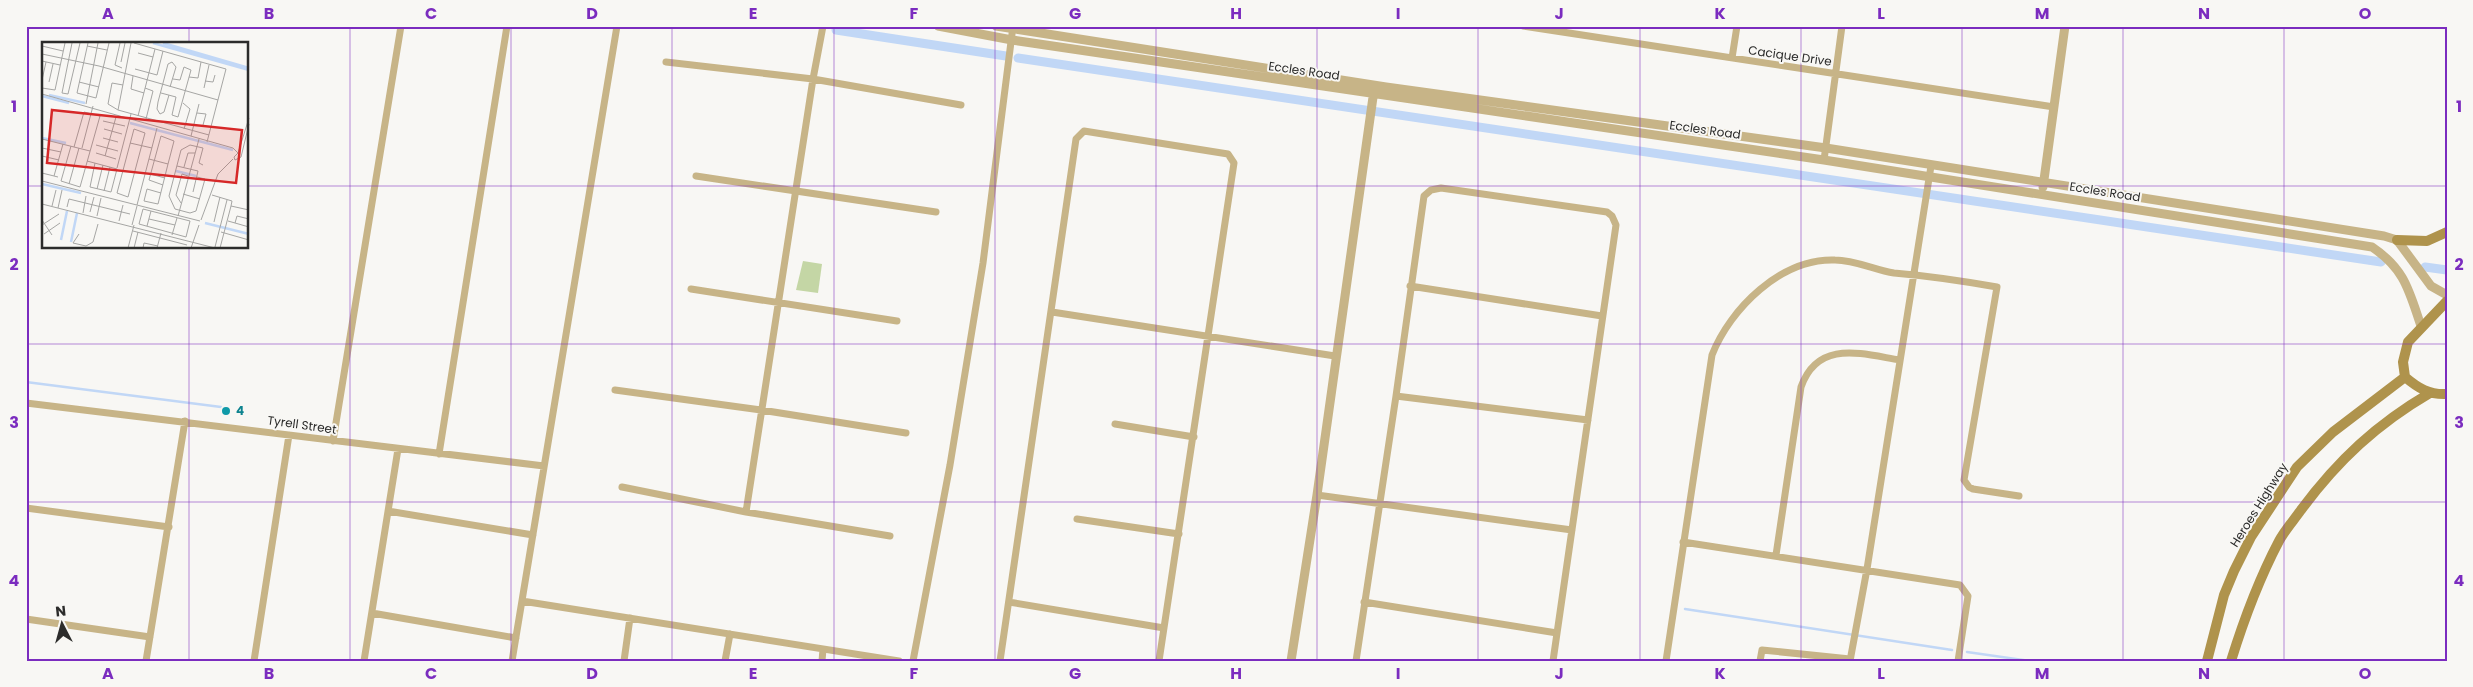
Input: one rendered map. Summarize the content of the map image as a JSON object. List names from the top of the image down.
{
  "streets": {
    "main road": ["Heroes Highway"],
    "street": ["Cacique Drive", "Eccles Road", "Tyrell Street"]
  },
  "places": ["4"],
  "north": "top",
  "grid": {
    "columns": [
      "A",
      "B",
      "C",
      "D",
      "E",
      "F",
      "G",
      "H",
      "I",
      "J",
      "K",
      "L",
      "M",
      "N",
      "O"
    ],
    "rows": [
      "1",
      "2",
      "3",
      "4"
    ]
  }
}
